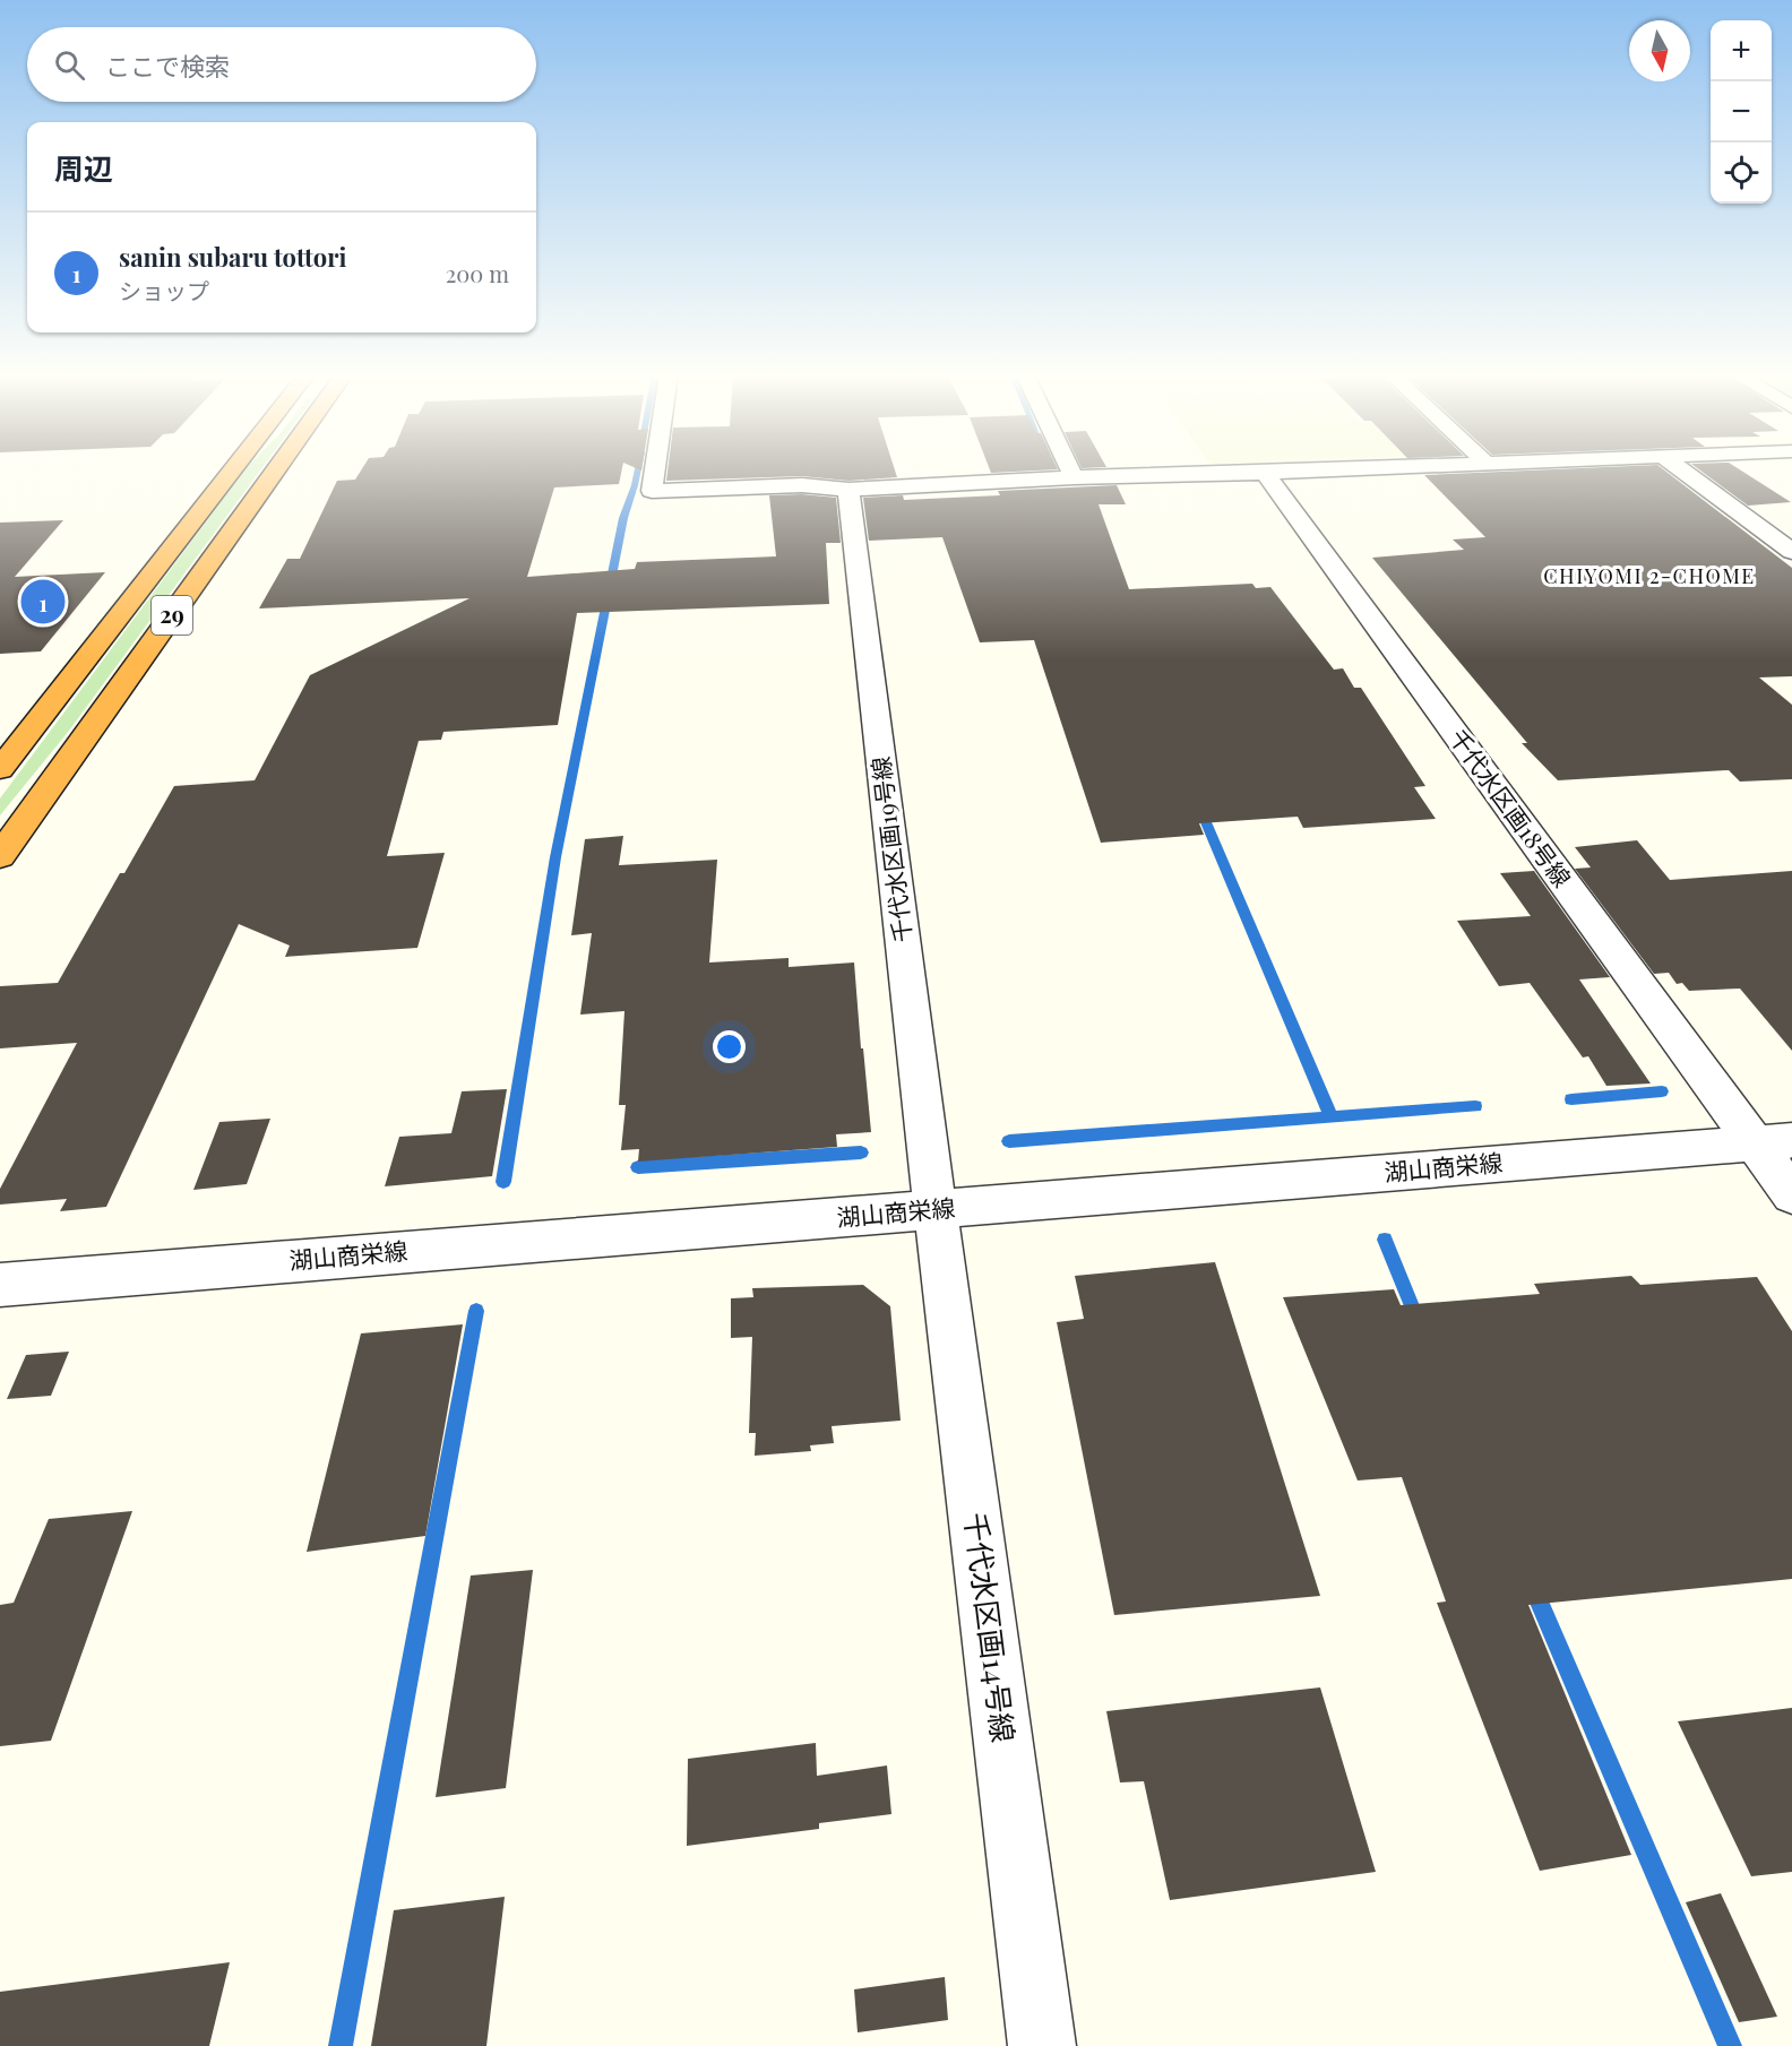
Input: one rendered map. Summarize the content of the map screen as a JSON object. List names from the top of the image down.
{
  "streets": {
    "highway": ["29"],
    "street": [
      "千代水区画18号線",
      "千代水区画19号線",
      "湖山商栄線",
      "千代水区画14号線"
    ]
  },
  "crossings": [
    ["千代水区画18号線", "湖山商栄線"],
    ["千代水区画19号線", "湖山商栄線"],
    ["千代水区画19号線", "千代水区画14号線"],
    ["湖山商栄線", "千代水区画14号線"]
  ],
  "districts": ["CHIYOMI 2-CHOME"],
  "north": "bottom",
  "page": {
    "map_buttons": ["+", "−"],
    "search": "ここで検索",
    "heading": "周辺",
    "list": [
      {
        "mark": "1",
        "name": "sanin subaru tottori",
        "note": "ショップ",
        "value": "200 m"
      }
    ],
    "pins": "1"
  }
}
